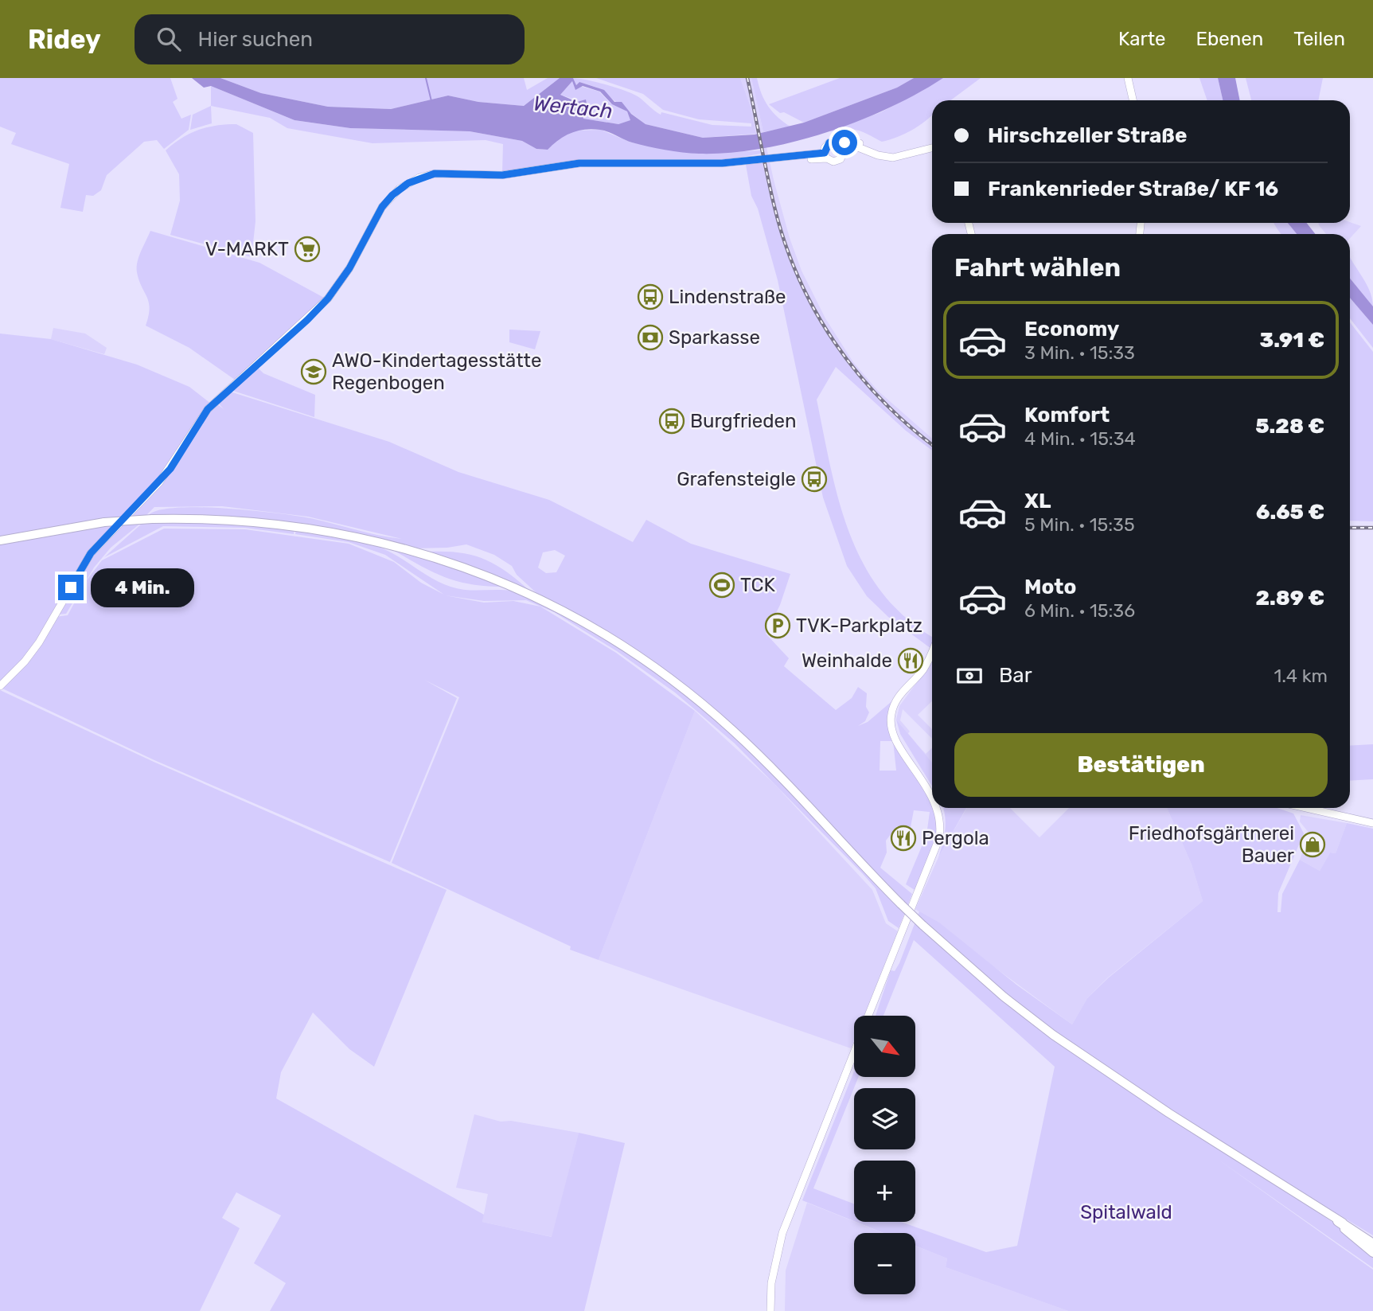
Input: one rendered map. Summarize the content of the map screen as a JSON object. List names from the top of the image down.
{
  "water": ["Wertach"],
  "parks": ["Spitalwald"],
  "places": {
    "supermarket": ["V-MARKT"],
    "bus stop": ["Lindenstraße", "Burgfrieden", "Grafensteigle"],
    "bank": ["Sparkasse"],
    "school or university": ["AWO-Kindertagesstätte Regenbogen"],
    "sports": ["TCK"],
    "parking": ["TVK-Parkplatz"],
    "restaurant": ["Weinhalde", "Pergola"],
    "shop": ["Friedhofsgärtnerei Bauer"]
  },
  "north": "bottom right",
  "page": {
    "header": "Ridey",
    "search": "Hier suchen",
    "nav": ["Karte", "Ebenen", "Teilen"],
    "banner": ["Hirschzeller Straße", "Frankenrieder Straße/ KF 16"],
    "heading": "Fahrt wählen",
    "list": [
      {
        "name": "Economy",
        "note": "3 Min. · 15:33",
        "value": "3.91 €"
      },
      {
        "name": "Komfort",
        "note": "4 Min. · 15:34",
        "value": "5.28 €"
      },
      {
        "name": "XL",
        "note": "5 Min. · 15:35",
        "value": "6.65 €"
      },
      {
        "name": "Moto",
        "note": "6 Min. · 15:36",
        "value": "2.89 €"
      }
    ],
    "bubble": "4 Min.",
    "pay": ["Bar", "1.4 km"],
    "buttons": "Bestätigen",
    "map_buttons": ["+", "−"]
  }
}
